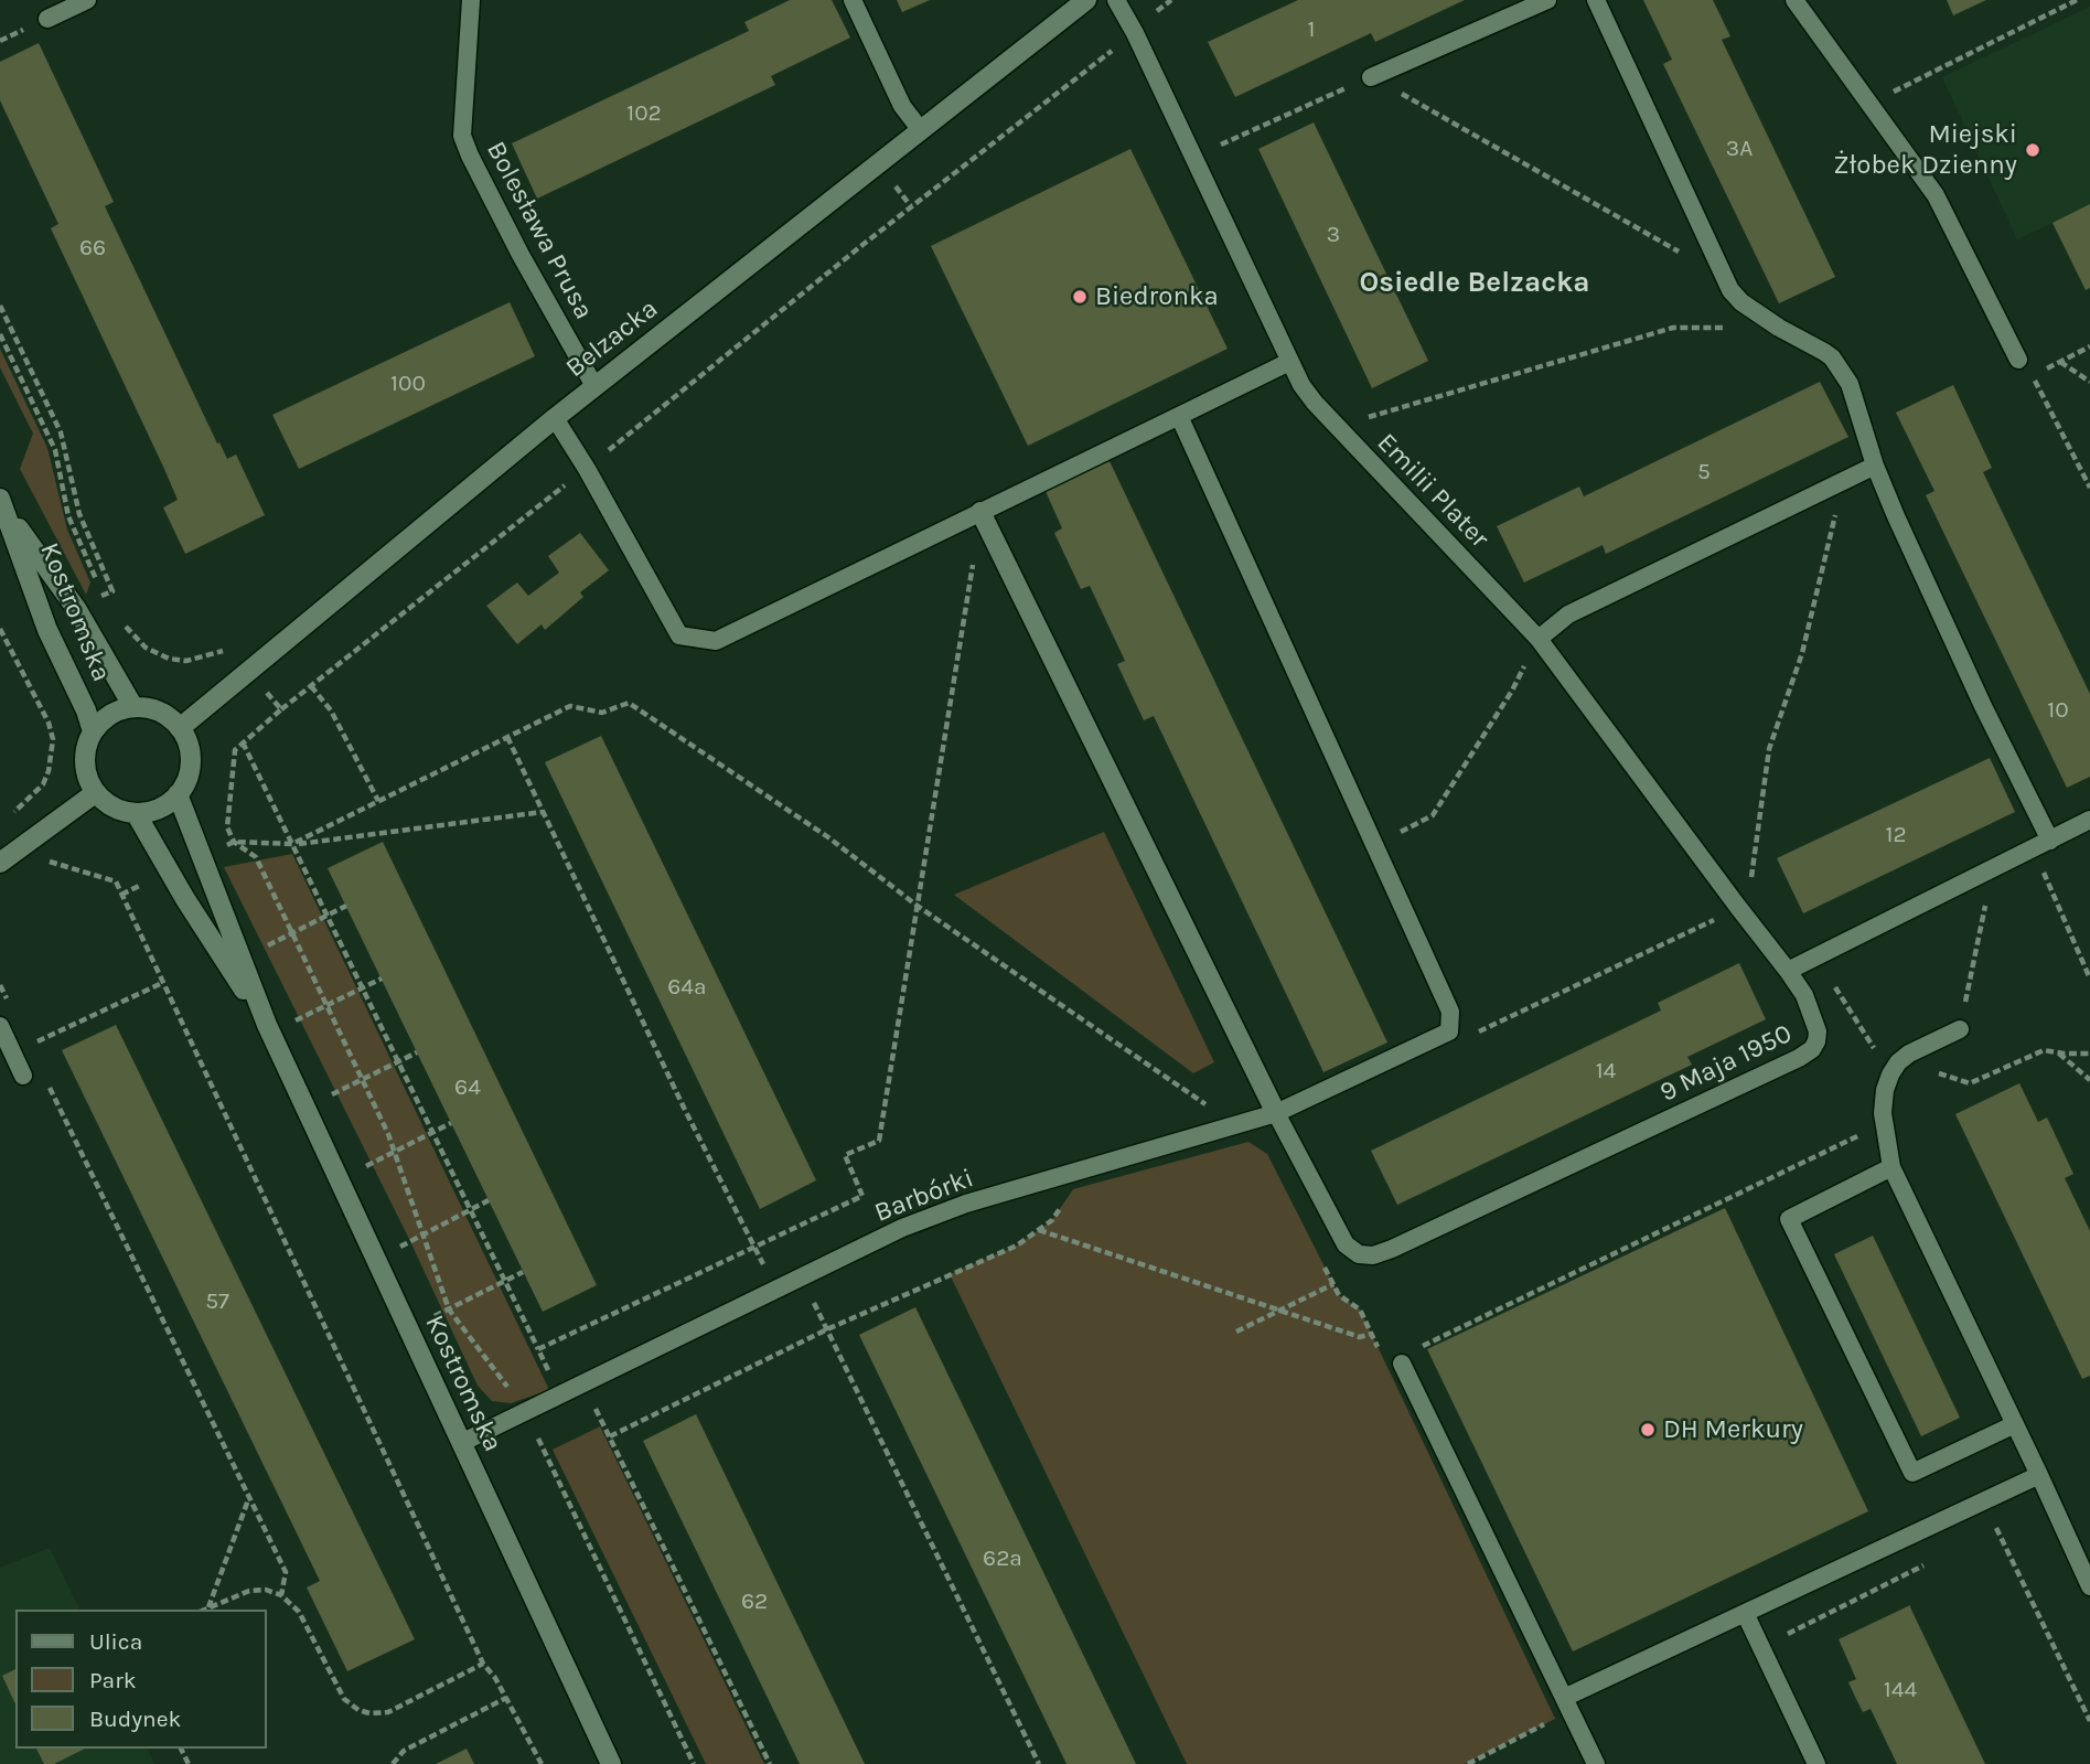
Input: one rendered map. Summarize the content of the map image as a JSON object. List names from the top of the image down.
{
  "streets": {
    "street": ["Belzacka", "Kostromska"],
    "lane": [
      "Bolesława Prusa",
      "Emilii Plater",
      "9 Maja 1950",
      "Barbórki"
    ]
  },
  "crossings": [
    ["Bolesława Prusa", "Belzacka"],
    ["Belzacka", "Kostromska"],
    ["Emilii Plater", "9 Maja 1950"],
    ["Kostromska", "Barbórki"],
    ["9 Maja 1950", "Barbórki"]
  ],
  "districts": ["Osiedle Belzacka"],
  "places": ["Miejski Żłobek Dzienny", "Biedronka", "DH Merkury"],
  "house_numbers": [
    "1",
    "102",
    "3A",
    "3",
    "66",
    "100",
    "5",
    "10",
    "12",
    "64a",
    "14",
    "64",
    "57",
    "62a",
    "62",
    "144"
  ],
  "legend": ["Ulica", "Park", "Budynek"]
}
